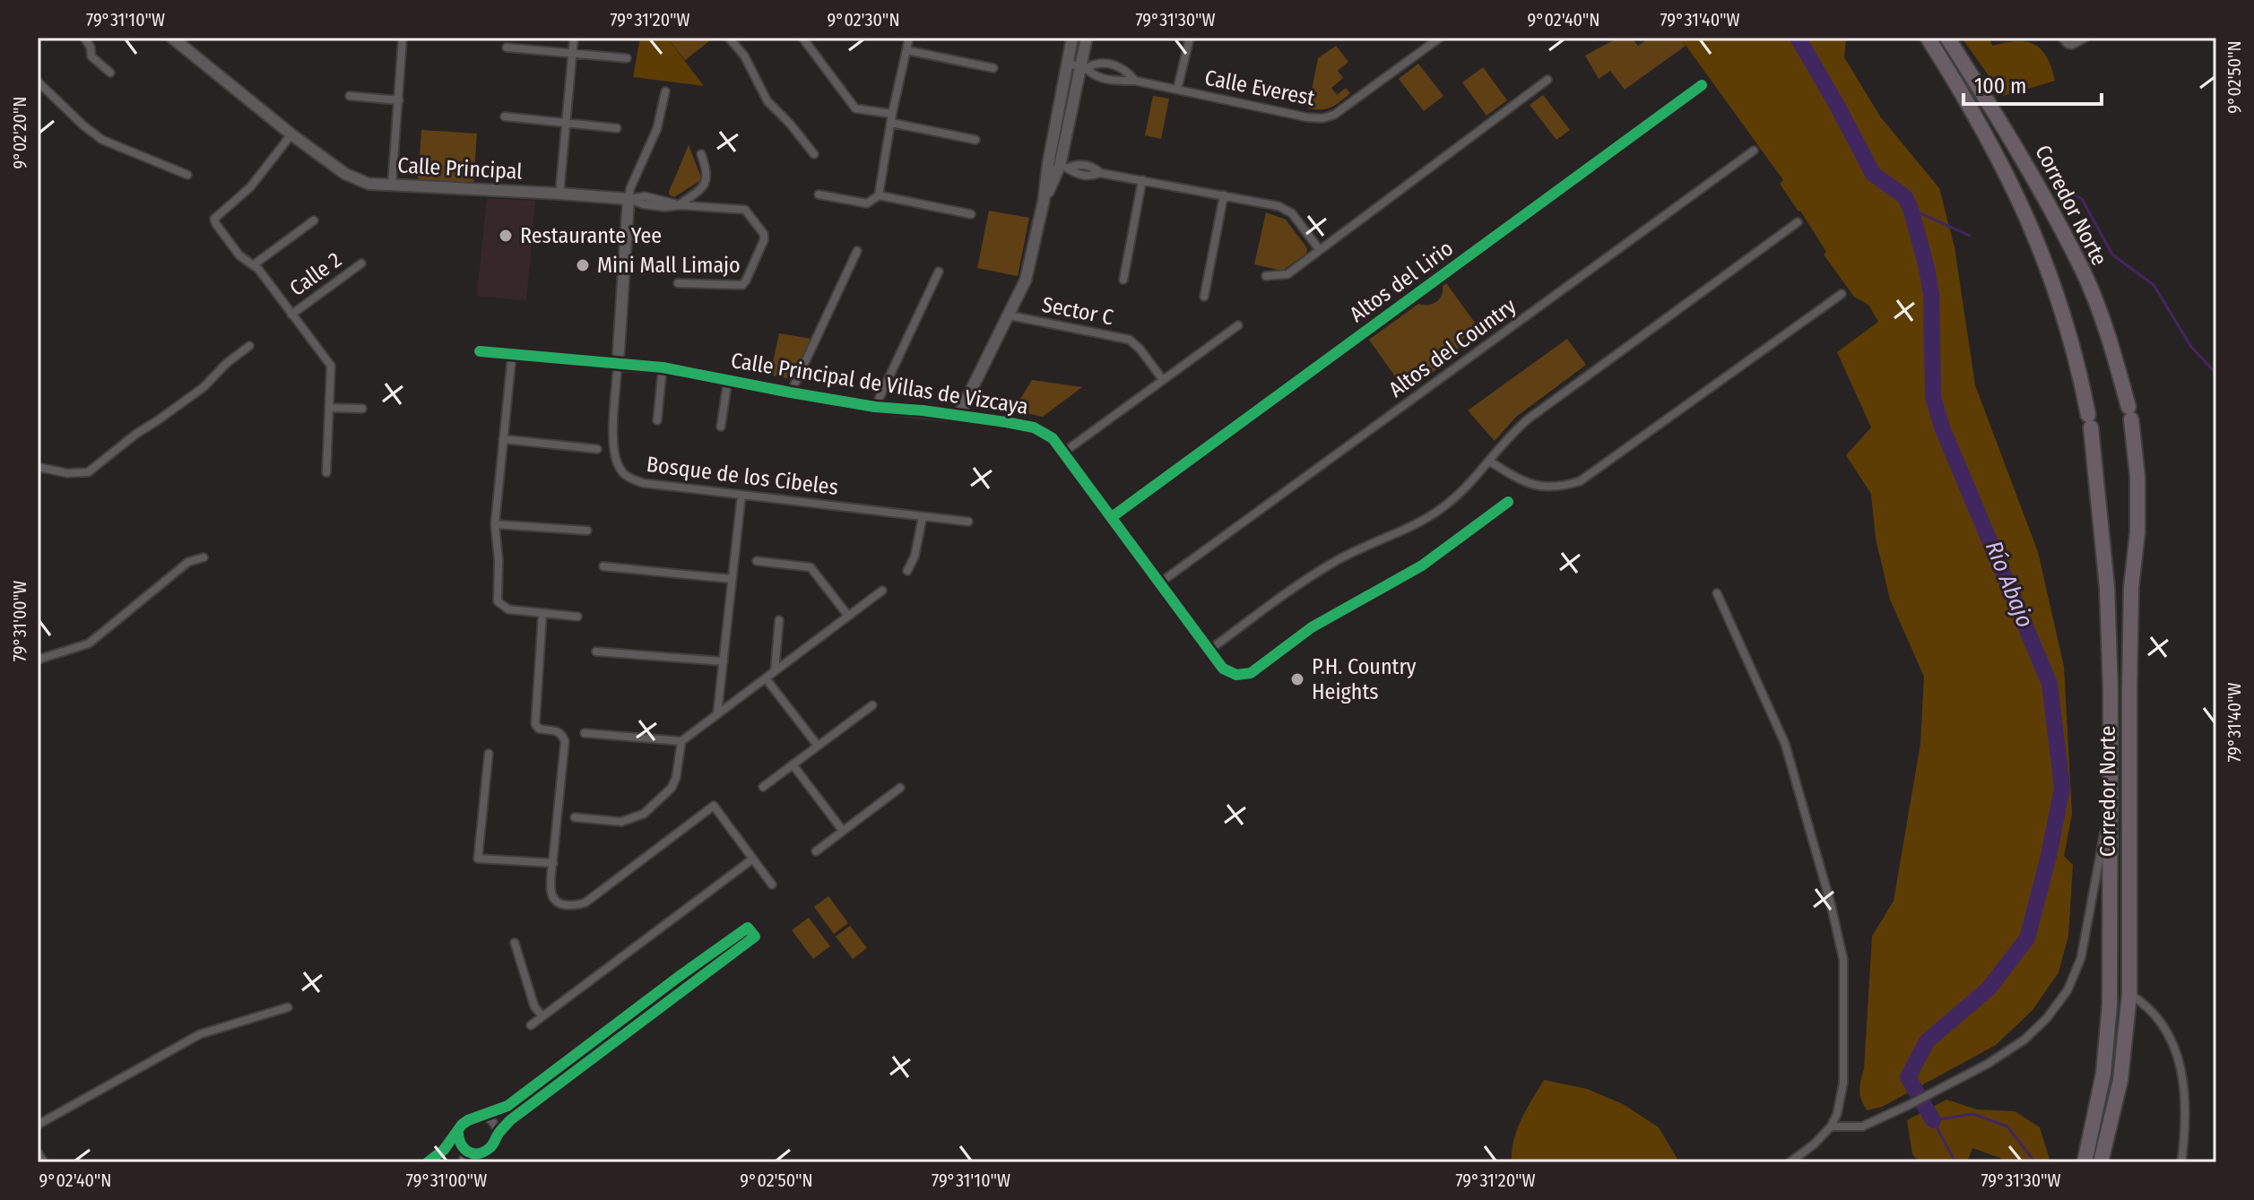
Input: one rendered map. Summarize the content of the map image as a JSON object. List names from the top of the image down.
{
  "streets": {
    "highway": ["Corredor Norte"],
    "street": [
      "Calle Everest",
      "Calle Principal",
      "Calle 2",
      "Altos del Lirio",
      "Sector C",
      "Altos del Country",
      "Calle Principal de Villas de Vizcaya",
      "Bosque de los Cibeles"
    ]
  },
  "crossings": [
    ["Altos del Lirio", "Calle Principal de Villas de Vizcaya"],
    ["Altos del Country", "Calle Principal de Villas de Vizcaya"],
    ["Calle Principal de Villas de Vizcaya", "Bosque de los Cibeles"]
  ],
  "water": ["Río Abajo"],
  "places": ["Restaurante Yee", "Mini Mall Limajo", "P.H. Country Heights"],
  "scale_bar": "100 m",
  "coordinates": [
    "79°31'10\"W",
    "79°31'20\"W",
    "9°02'30\"N",
    "79°31'30\"W",
    "9°02'40\"N",
    "79°31'40\"W",
    "9°02'50\"N",
    "9°02'20\"N",
    "79°31'00\"W"
  ]
}
